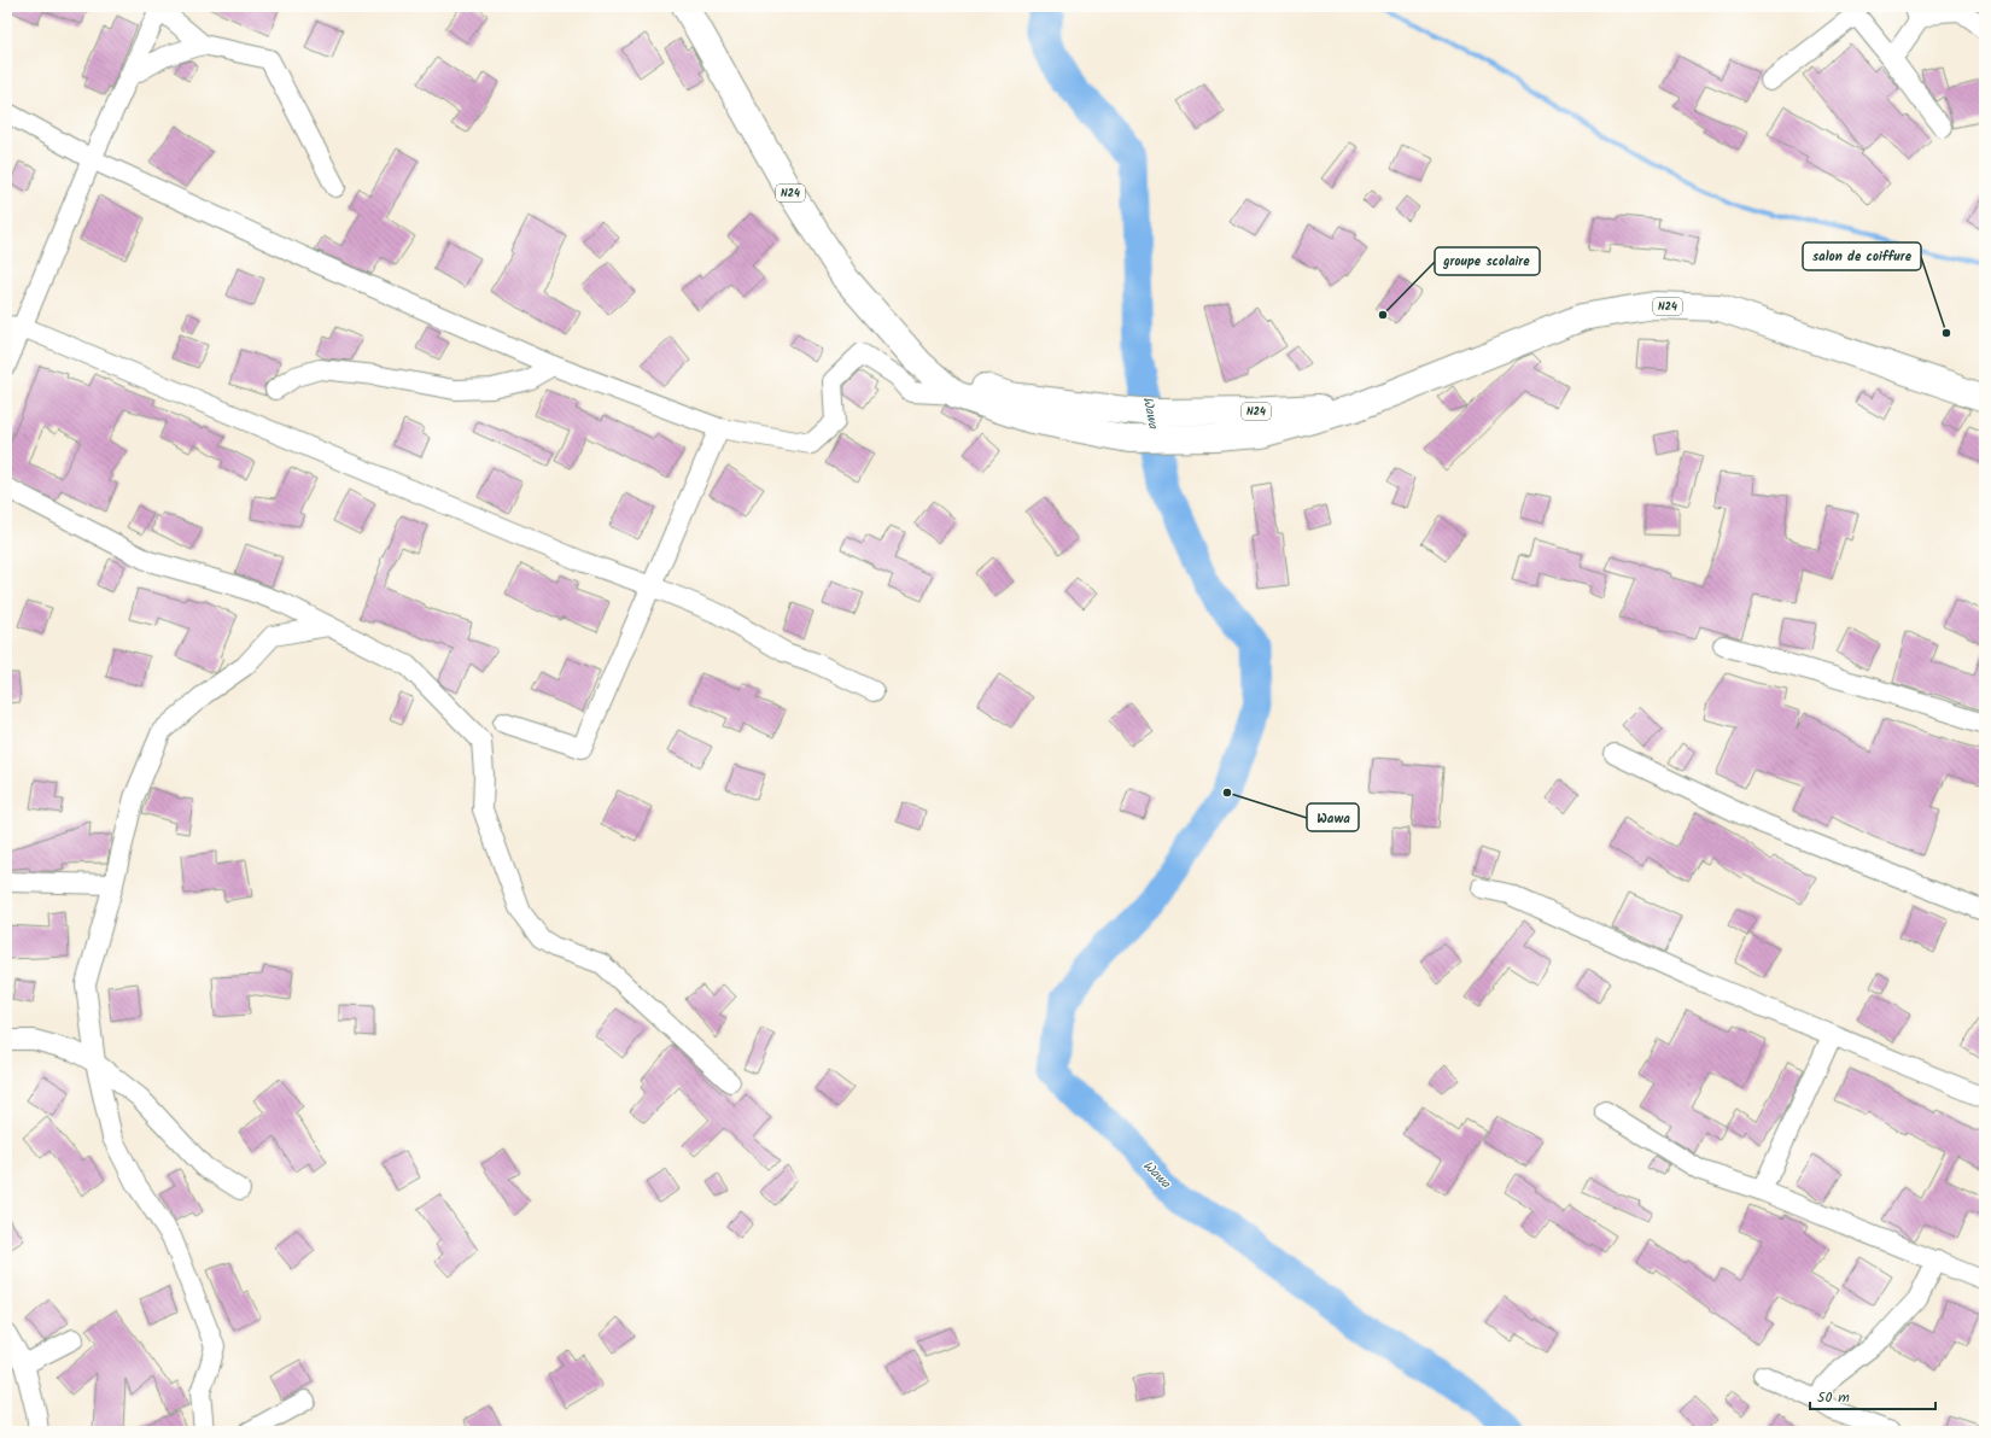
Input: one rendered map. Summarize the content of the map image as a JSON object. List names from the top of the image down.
{
  "streets": {
    "main road": ["N24"]
  },
  "water": ["Wawa"],
  "places": ["groupe scolaire", "salon de coiffure", "Wawa"],
  "scale_bar": "50 m"
}
